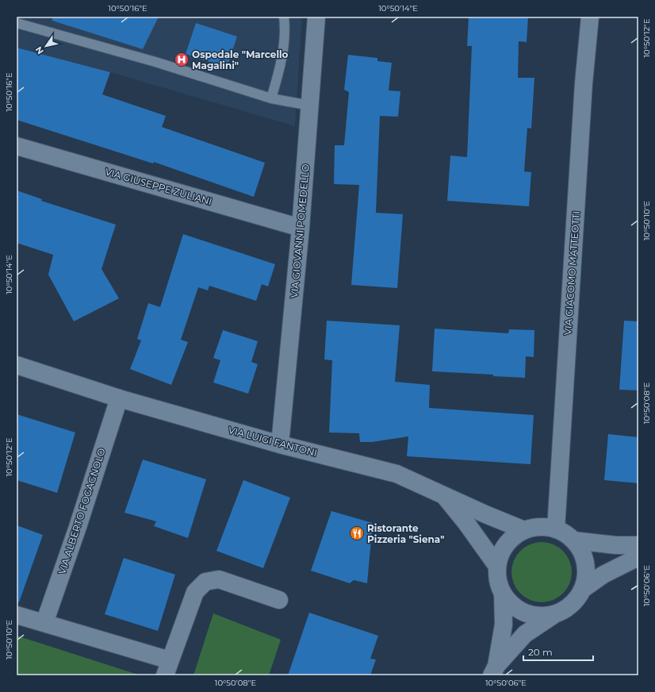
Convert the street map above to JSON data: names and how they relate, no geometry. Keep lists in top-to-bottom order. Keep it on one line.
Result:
{"streets":{"street":["VIA GIUSEPPE ZULIANI","VIA GIOVANNI POMEDELLO","VIA GIACOMO MATTEOTTI","VIA LUIGI FANTONI","VIA ALBERTO FOGAGNOLO"]},"crossings":[["VIA GIUSEPPE ZULIANI","VIA GIOVANNI POMEDELLO"],["VIA GIOVANNI POMEDELLO","VIA LUIGI FANTONI"],["VIA GIACOMO MATTEOTTI","VIA LUIGI FANTONI"],["VIA LUIGI FANTONI","VIA ALBERTO FOGAGNOLO"]],"places":{"hospital":["Ospedale \"Marcello Magalini\""],"restaurant":["Ristorante Pizzeria \"Siena\""]},"scale_bar":"20 m","north":"bottom left","coordinates":["10°50'16\"E","10°50'14\"E","10°50'12\"E","10°50'10\"E","10°50'08\"E","10°50'06\"E"]}
